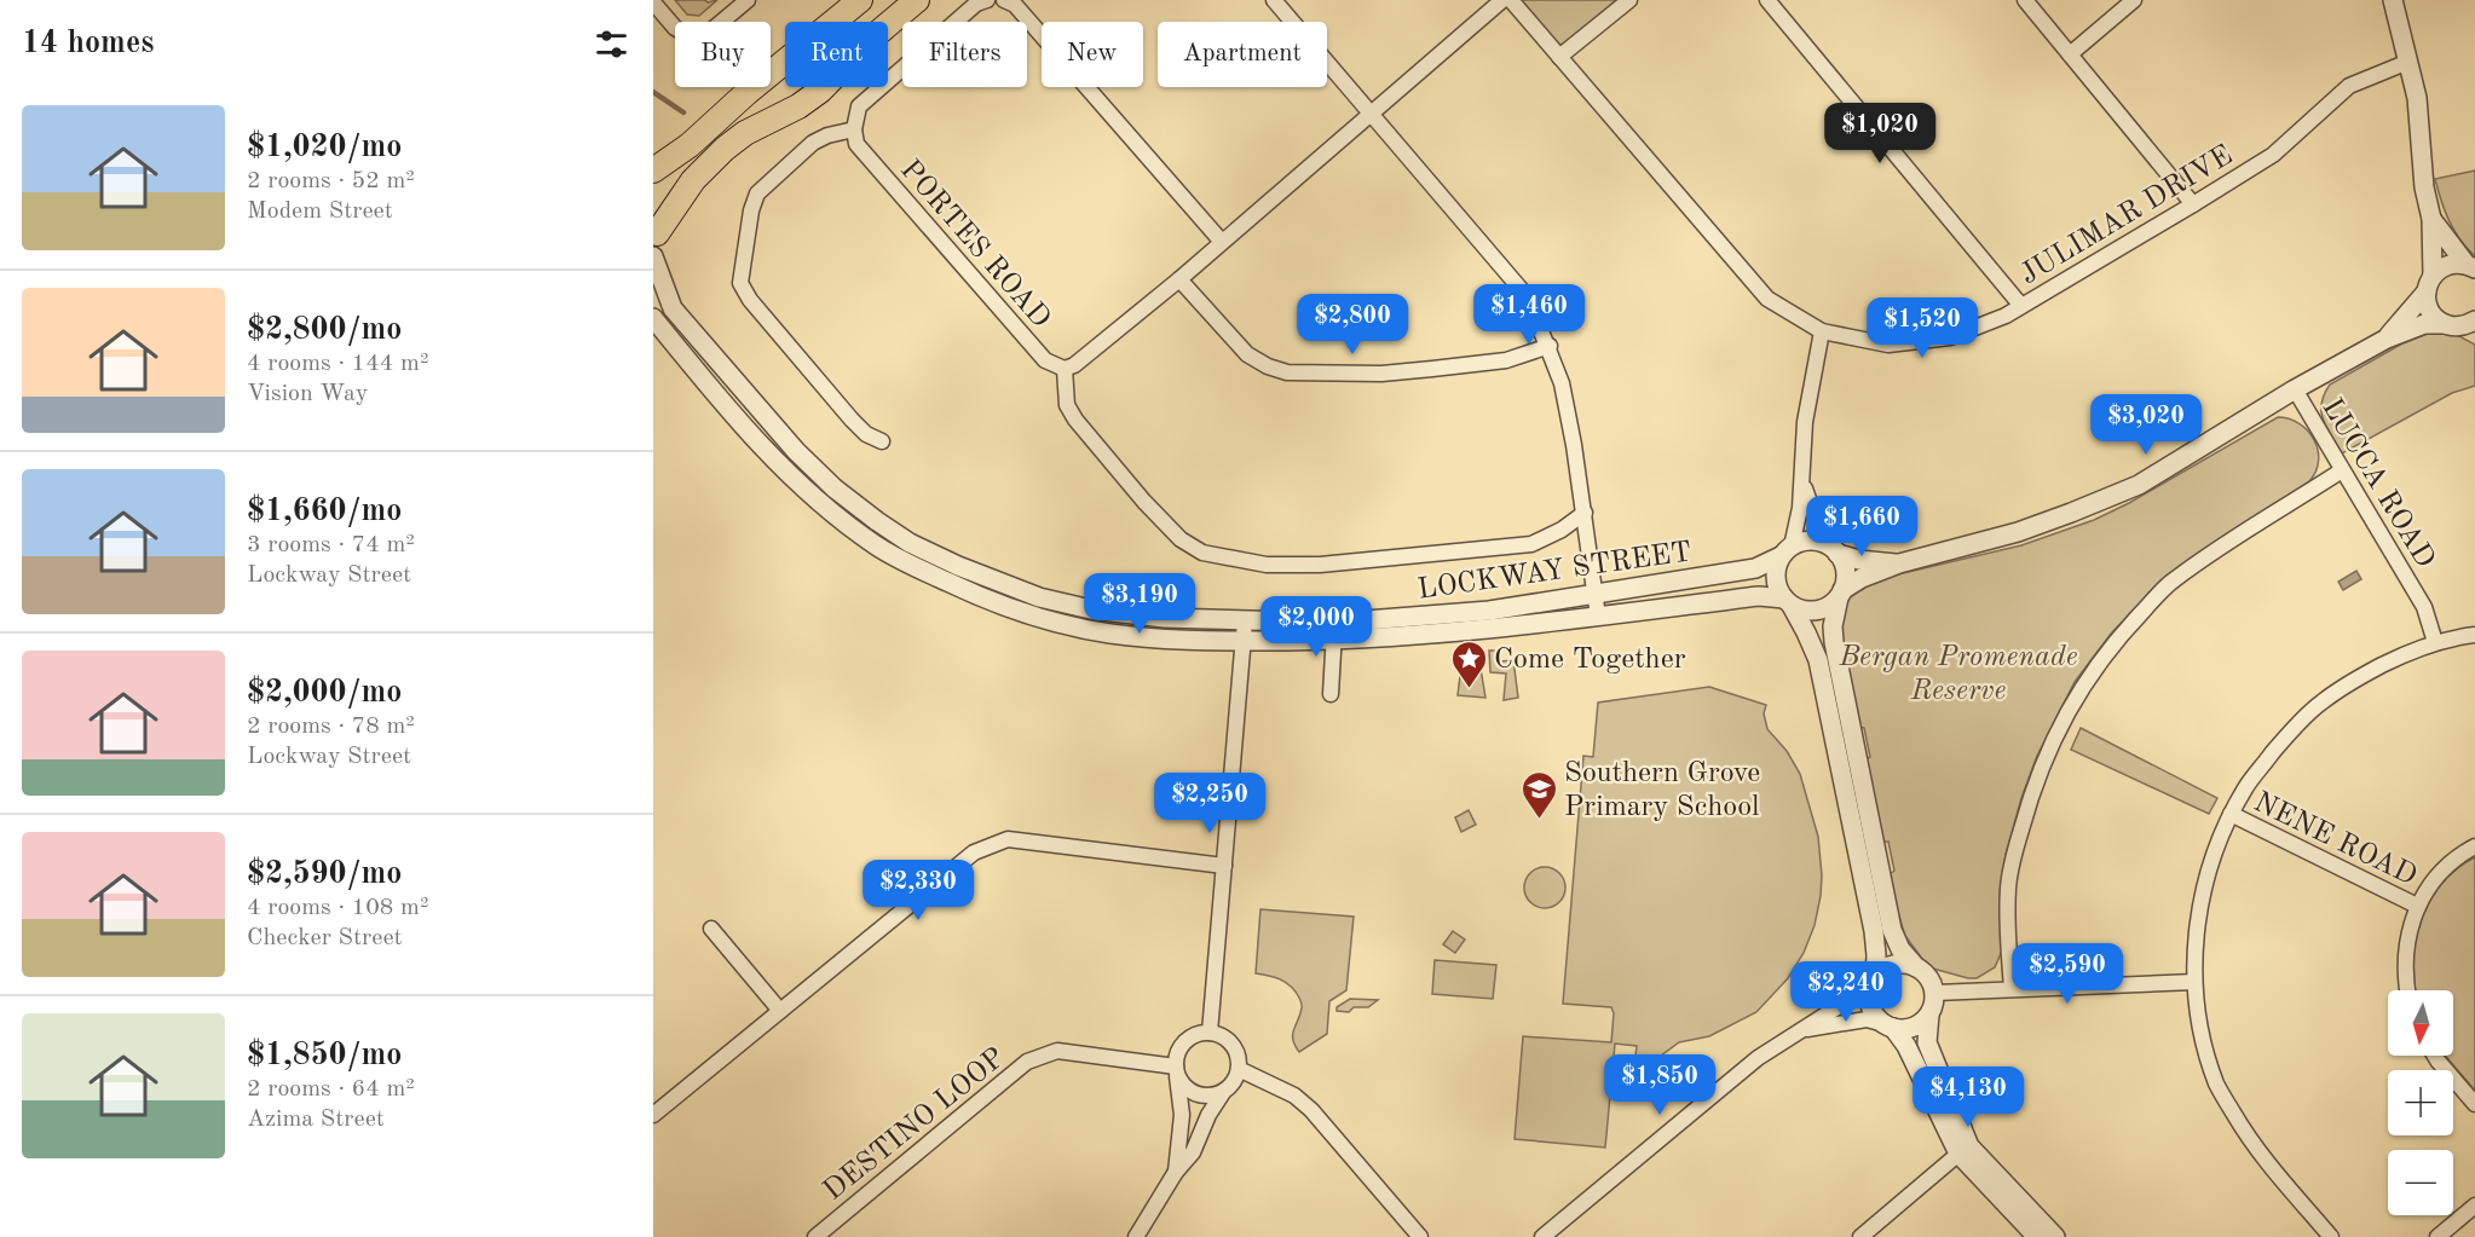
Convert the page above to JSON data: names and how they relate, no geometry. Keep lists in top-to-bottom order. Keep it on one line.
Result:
{"streets":{"street":["JULIMAR DRIVE","PORTES ROAD","LUCCA ROAD","LOCKWAY STREET","NENE ROAD","DESTINO LOOP"]},"parks":["Bergan Promenade Reserve"],"places":{"place":["Come Together"],"school or university":["Southern Grove Primary School"]},"north":"bottom","page":{"heading":"14 homes","chip":["Buy","Rent","Filters","New","Apartment"],"list":[{"name":"$1,020/mo","note":"2 rooms · 52 m² · Modem Street"},{"name":"$2,800/mo","note":"4 rooms · 144 m² · Vision Way"},{"name":"$1,660/mo","note":"3 rooms · 74 m² · Lockway Street"},{"name":"$2,000/mo","note":"2 rooms · 78 m² · Lockway Street"},{"name":"$2,590/mo","note":"4 rooms · 108 m² · Checker Street"},{"name":"$1,850/mo","note":"2 rooms · 64 m² · Azima Street"}],"price":["$1,020","$1,460","$2,800","$1,520","$3,020","$1,660","$3,190","$2,000","$2,250","$2,330","$2,590","$2,240","$1,850","$4,130"],"map_buttons":["+","−"]}}
